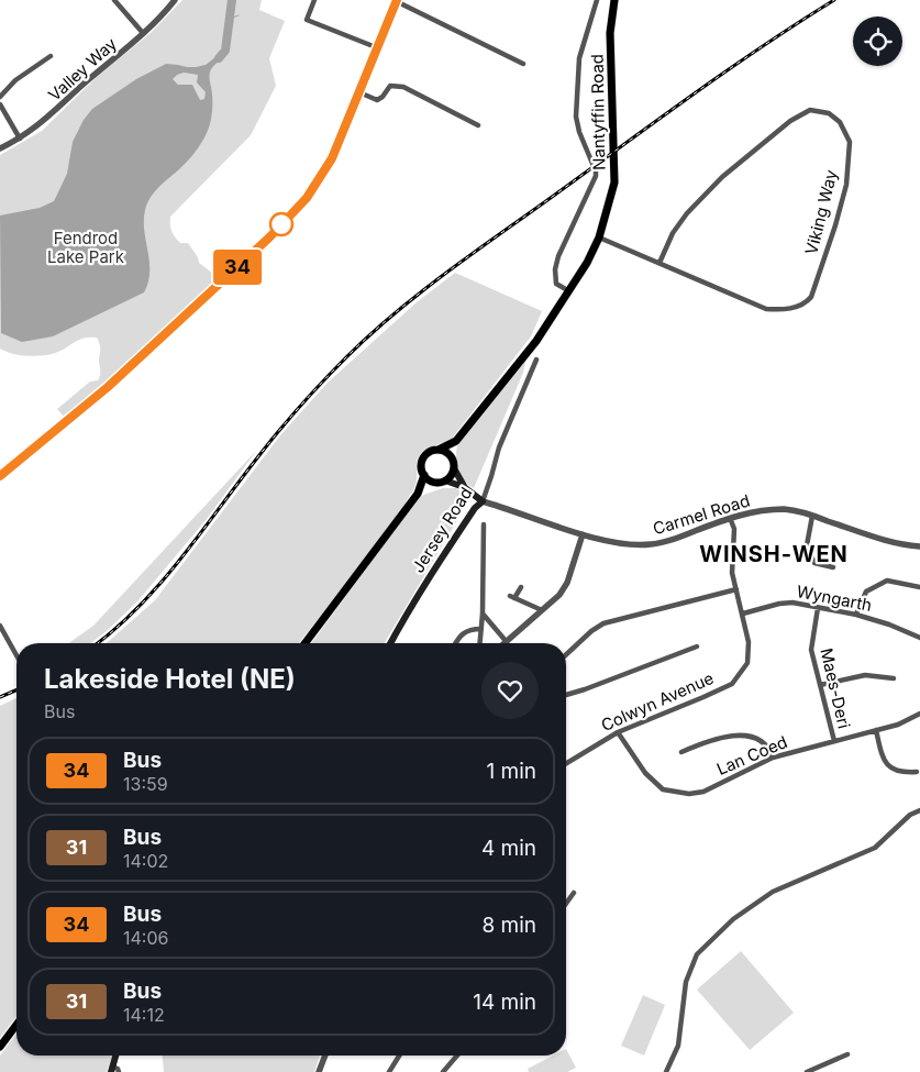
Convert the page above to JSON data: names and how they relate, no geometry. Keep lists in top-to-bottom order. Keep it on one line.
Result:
{"streets":{"main road":["Nantyffin Road","Carmel Road","Jersey Road"],"street":["Valley Way","Viking Way","Wyngarth","Maes-Deri","Colwyn Avenue","Lan Coed"]},"crossings":[["Nantyffin Road","Viking Way"],["Carmel Road","Jersey Road"],["Carmel Road","Colwyn Avenue"],["Wyngarth","Maes-Deri"],["Wyngarth","Colwyn Avenue"],["Maes-Deri","Lan Coed"],["Colwyn Avenue","Lan Coed"]],"districts":["WINSH-WEN"],"parks":["Fendrod Lake Park"],"lines":["bus line 34"],"page":{"on_map":"34","heading":["Lakeside Hotel (NE)","Bus"],"list":[{"mark":"34","name":"Bus","note":"13:59","value":"1 min"},{"mark":"31","name":"Bus","note":"14:02","value":"4 min"},{"mark":"34","name":"Bus","note":"14:06","value":"8 min"},{"mark":"31","name":"Bus","note":"14:12","value":"14 min"}]}}
